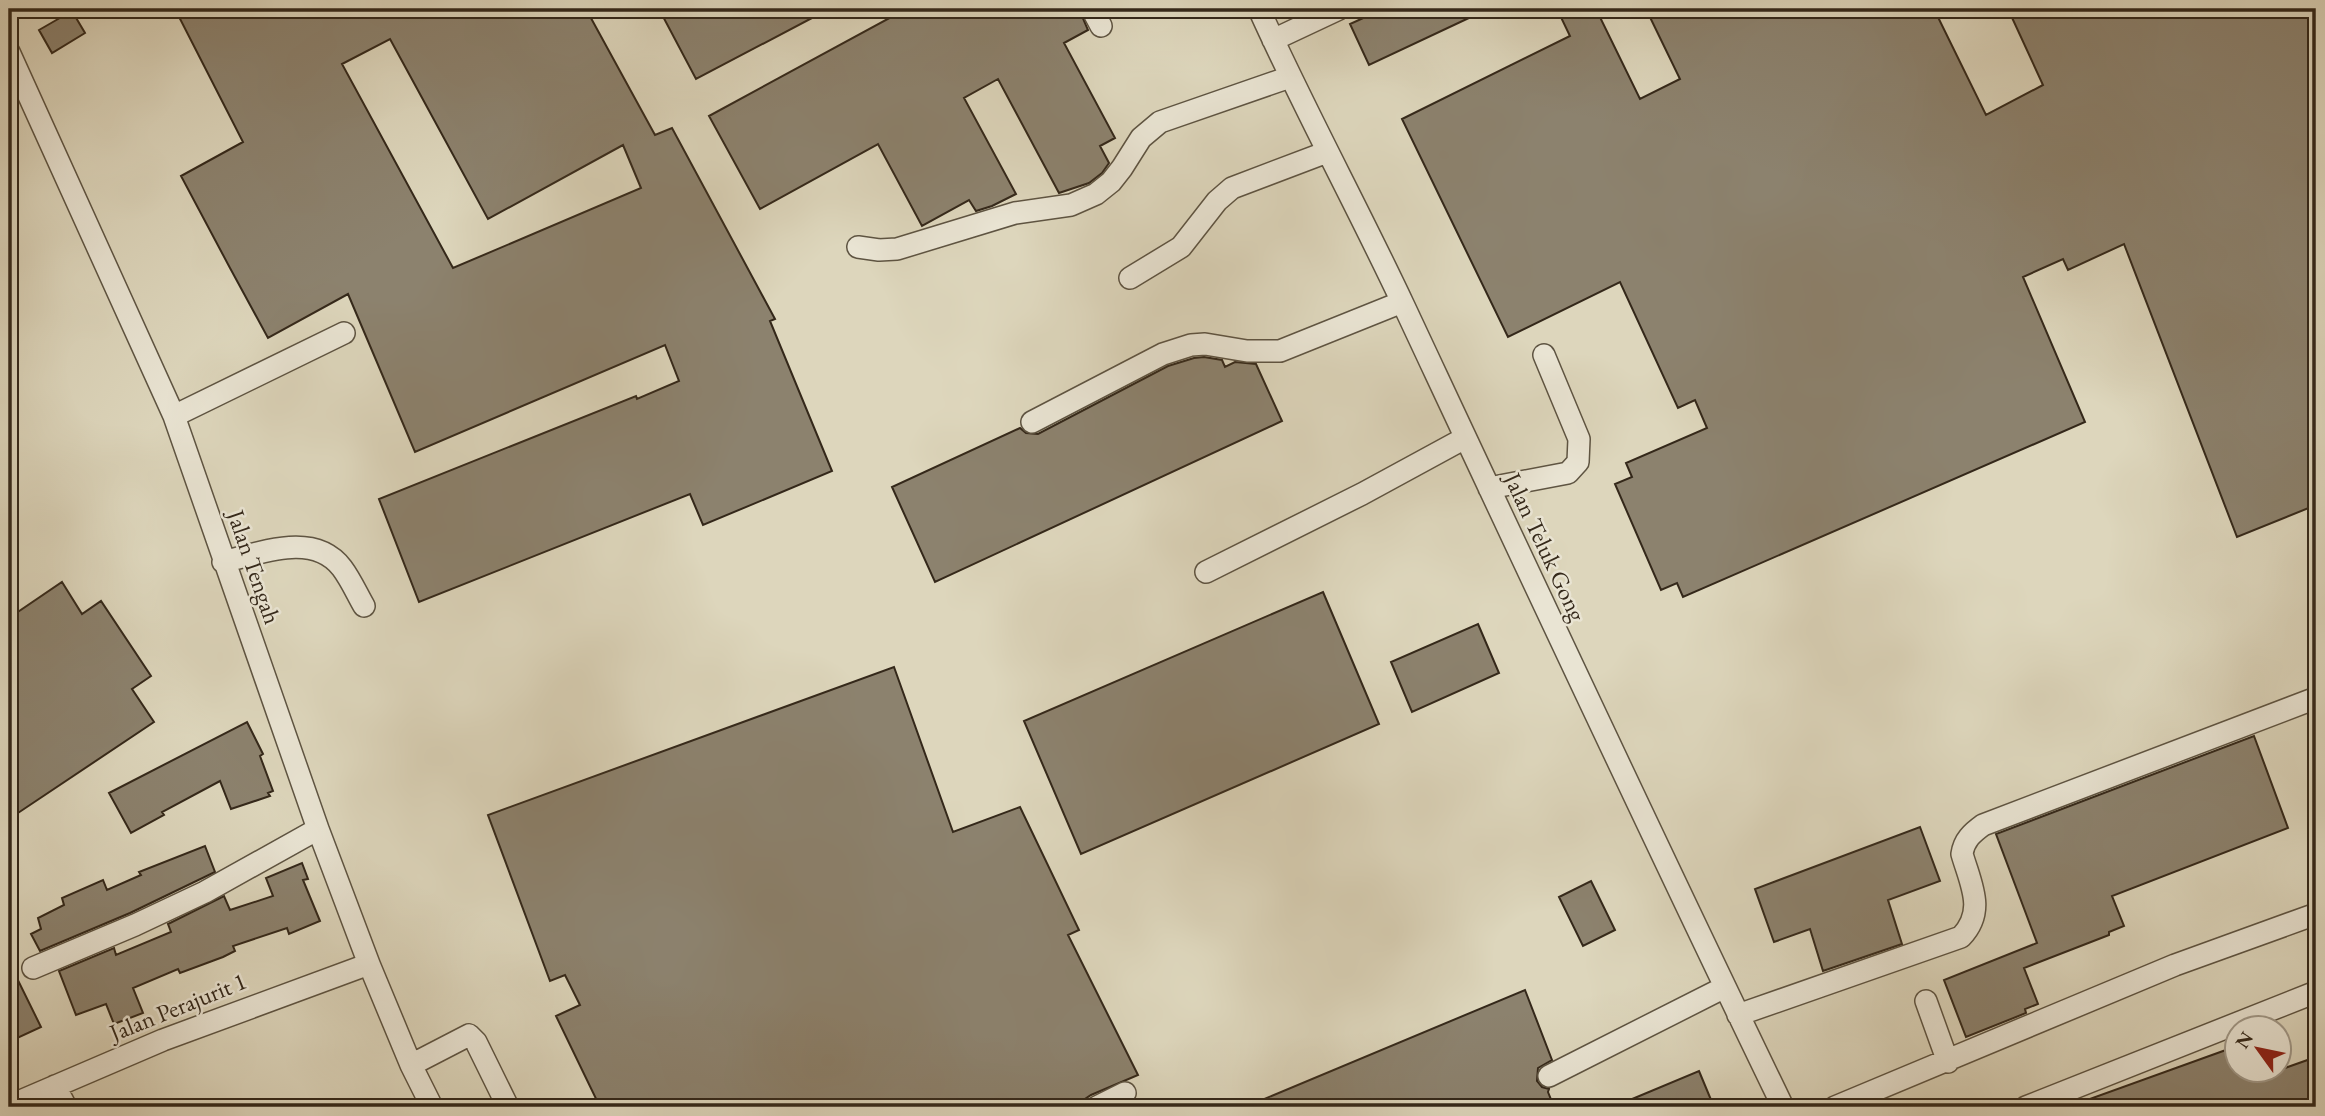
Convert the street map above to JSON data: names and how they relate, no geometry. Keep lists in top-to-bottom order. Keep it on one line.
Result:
{"streets":{"street":["Jalan Teluk Gong","Jalan Tengah","Jalan Perajurit 1"]},"crossings":[["Jalan Tengah","Jalan Perajurit 1"]],"north":"top left"}
